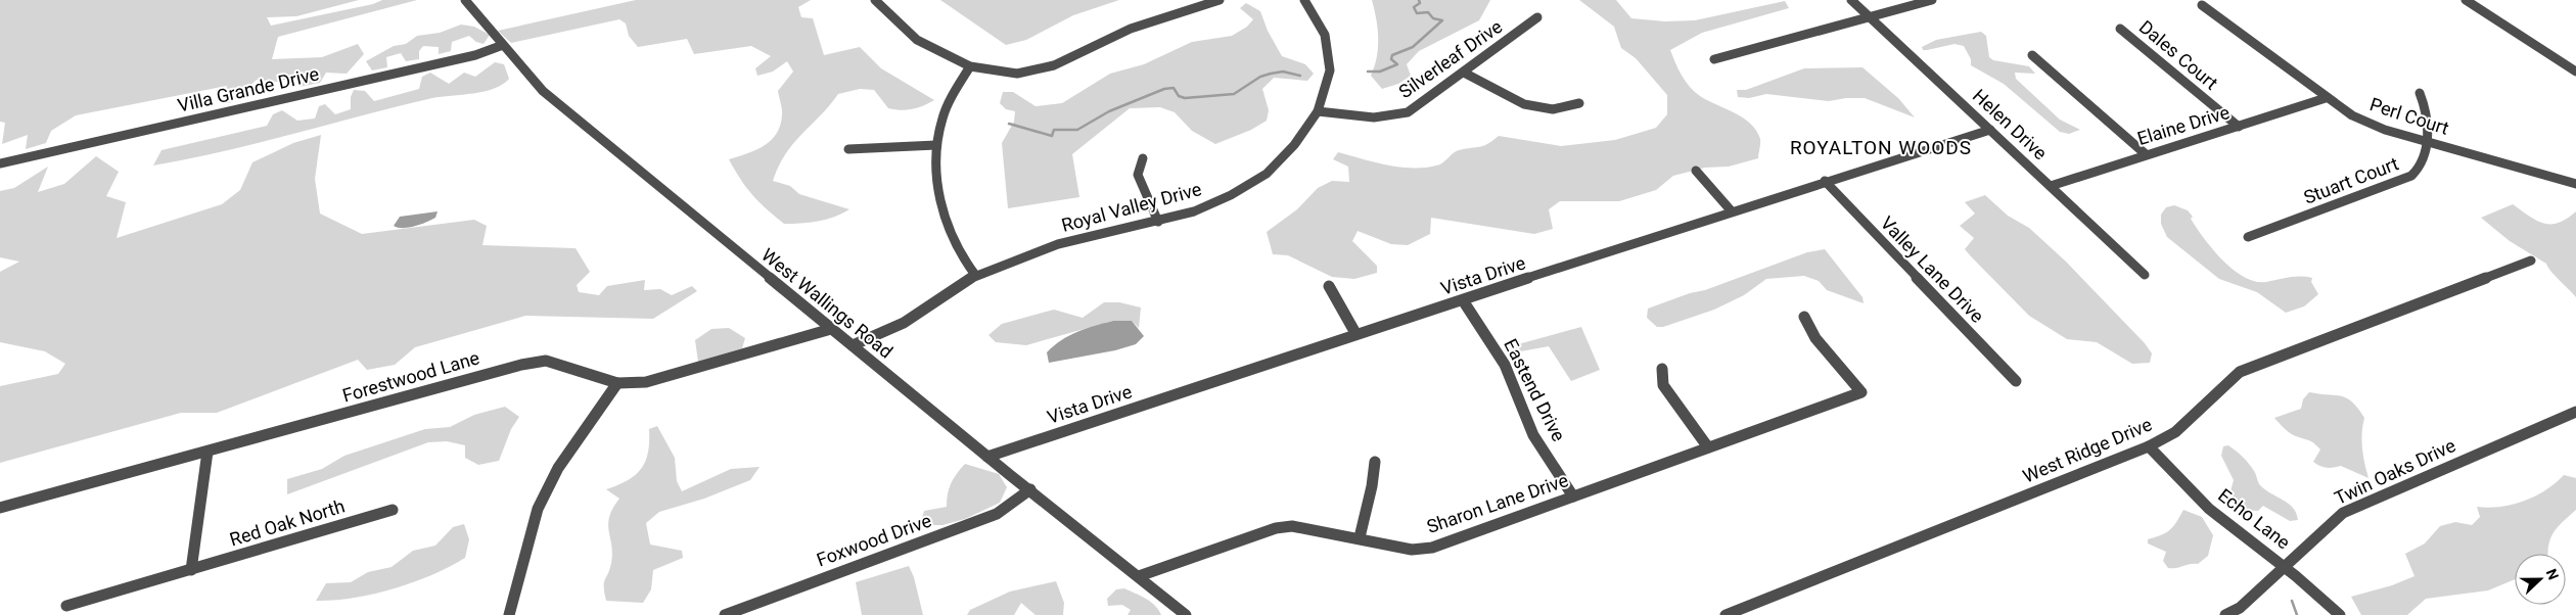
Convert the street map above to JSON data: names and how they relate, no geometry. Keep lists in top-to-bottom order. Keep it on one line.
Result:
{"streets":{"street":["Dales Court","Silverleaf Drive","Villa Grande Drive","Perl Court","Helen Drive","Elaine Drive","Stuart Court","Royal Valley Drive","Valley Lane Drive","Vista Drive","West Wallings Road","Forestwood Lane","Eastend Drive","West Ridge Drive","Twin Oaks Drive","Sharon Lane Drive","Echo Lane","Red Oak North","Foxwood Drive"]},"crossings":[["Dales Court","Elaine Drive"],["Silverleaf Drive","Royal Valley Drive"],["Villa Grande Drive","West Wallings Road"],["Perl Court","Elaine Drive"],["Perl Court","Stuart Court"],["Helen Drive","Elaine Drive"],["Helen Drive","Vista Drive"],["Royal Valley Drive","West Wallings Road"],["Valley Lane Drive","Vista Drive"],["Vista Drive","West Wallings Road"],["Vista Drive","Eastend Drive"],["West Wallings Road","Forestwood Lane"],["West Wallings Road","Sharon Lane Drive"],["West Wallings Road","Foxwood Drive"],["Eastend Drive","Sharon Lane Drive"],["West Ridge Drive","Echo Lane"],["Twin Oaks Drive","Echo Lane"]],"districts":["ROYALTON WOODS"],"north":"right"}
